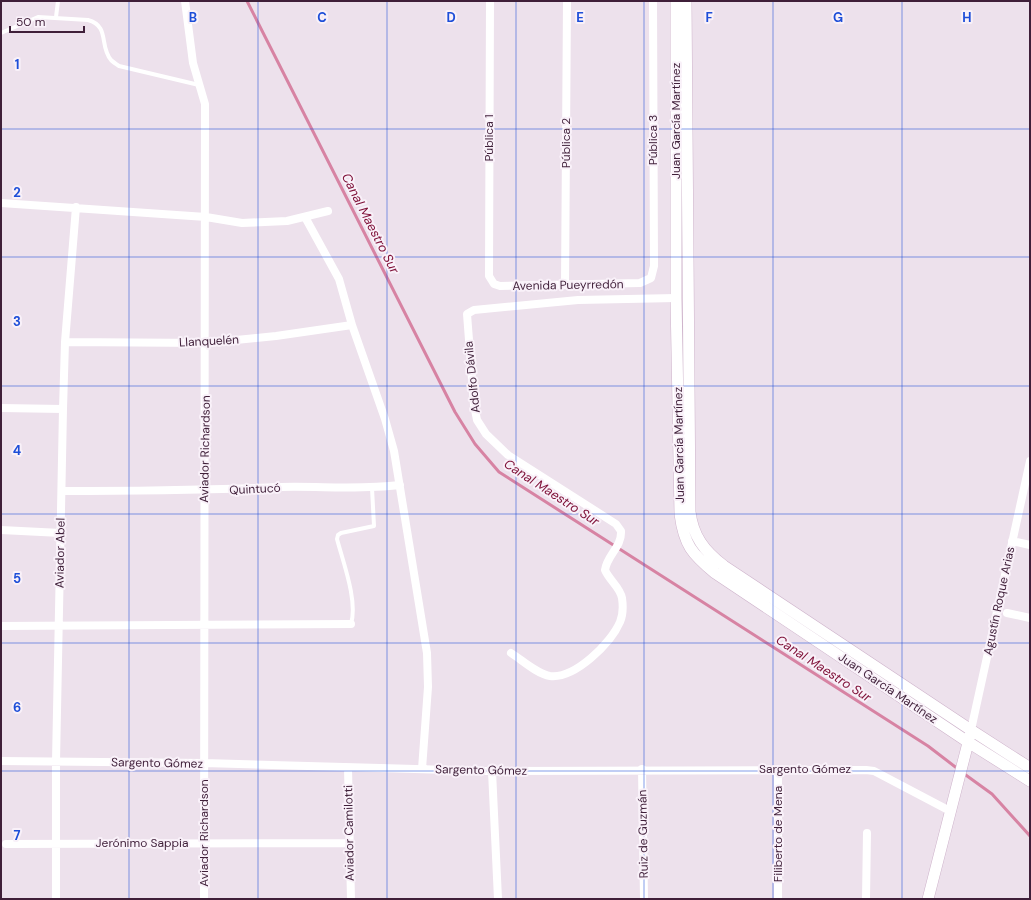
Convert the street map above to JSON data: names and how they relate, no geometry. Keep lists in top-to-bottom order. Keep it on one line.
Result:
{"streets":{"main road":["Juan García Martínez","Agustín Roque Arias"],"street":["Pública 1","Pública 3","Pública 2","Avenida Pueyrredón","Llanquelén","Adolfo Dávila","Aviador Richardson","Quintucó","Aviador Abel","Sargento Gómez","Aviador Camilotti","Ruiz de Guzmán","Filiberto de Mena","Jerónimo Sappia"]},"crossings":[["Juan García Martínez","Adolfo Dávila"],["Juan García Martínez","Agustín Roque Arias"],["Pública 1","Avenida Pueyrredón"],["Pública 3","Avenida Pueyrredón"],["Pública 2","Avenida Pueyrredón"],["Llanquelén","Aviador Richardson"],["Llanquelén","Aviador Abel"],["Aviador Richardson","Quintucó"],["Aviador Richardson","Sargento Gómez"],["Aviador Richardson","Jerónimo Sappia"],["Quintucó","Aviador Abel"],["Aviador Abel","Sargento Gómez"],["Aviador Abel","Jerónimo Sappia"],["Agustín Roque Arias","Sargento Gómez"],["Sargento Gómez","Aviador Camilotti"],["Sargento Gómez","Ruiz de Guzmán"],["Sargento Gómez","Filiberto de Mena"],["Aviador Camilotti","Jerónimo Sappia"]],"water":["Canal Maestro Sur"],"scale_bar":"50 m","grid":{"columns":["B","C","D","E","F","G","H"],"rows":["1","2","3","4","5","6","7"]}}
